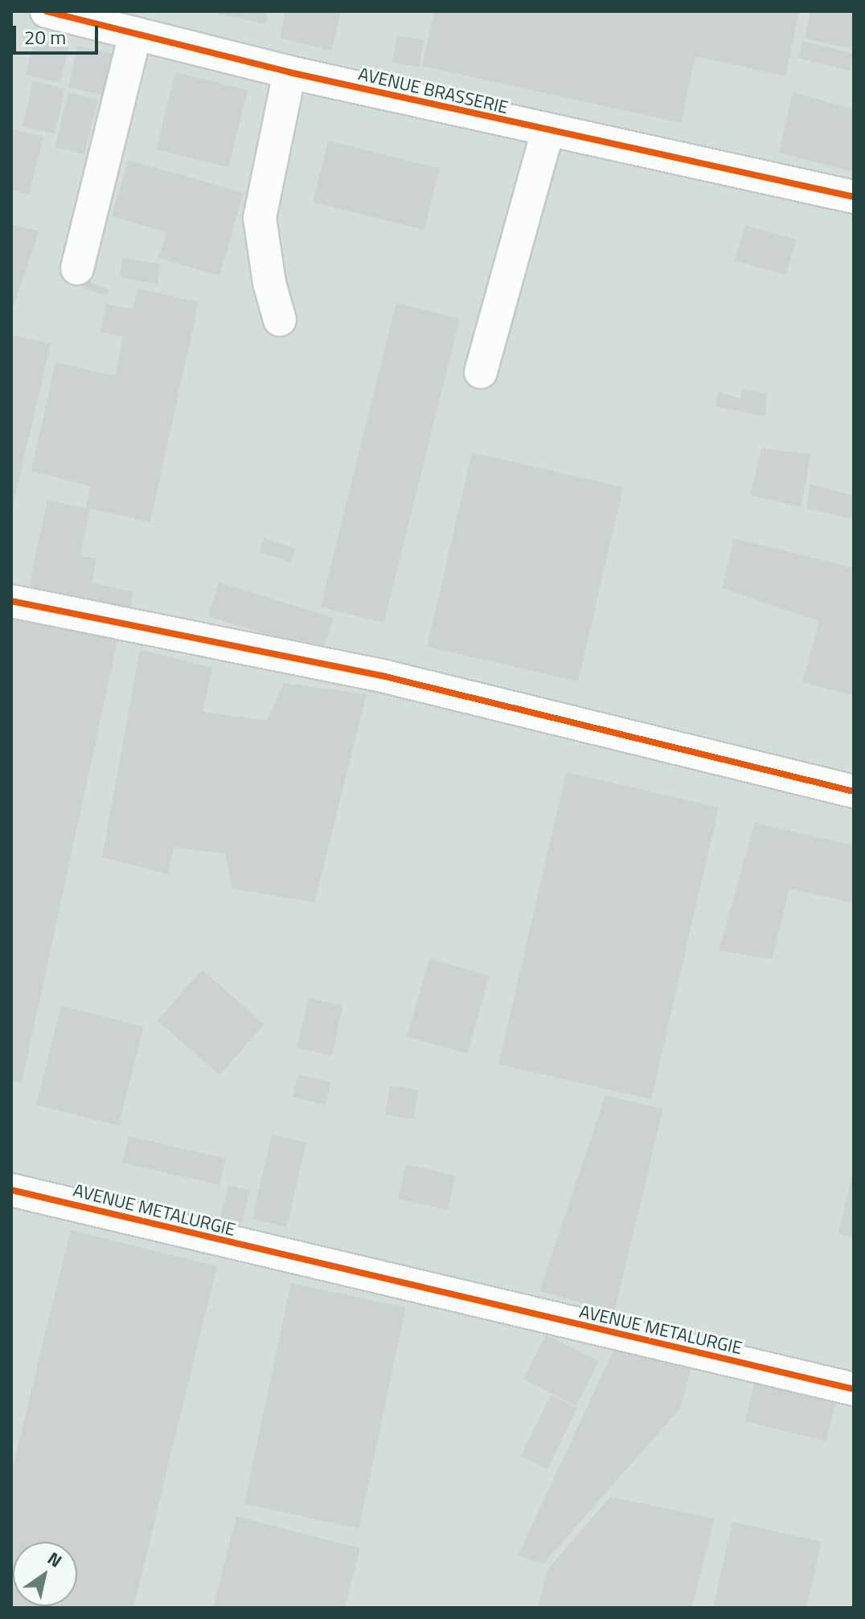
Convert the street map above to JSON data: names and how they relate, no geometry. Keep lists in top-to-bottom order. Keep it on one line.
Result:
{"streets":{"street":["AVENUE BRASSERIE","AVENUE METALURGIE"]},"scale_bar":"20 m","north":"top right"}
